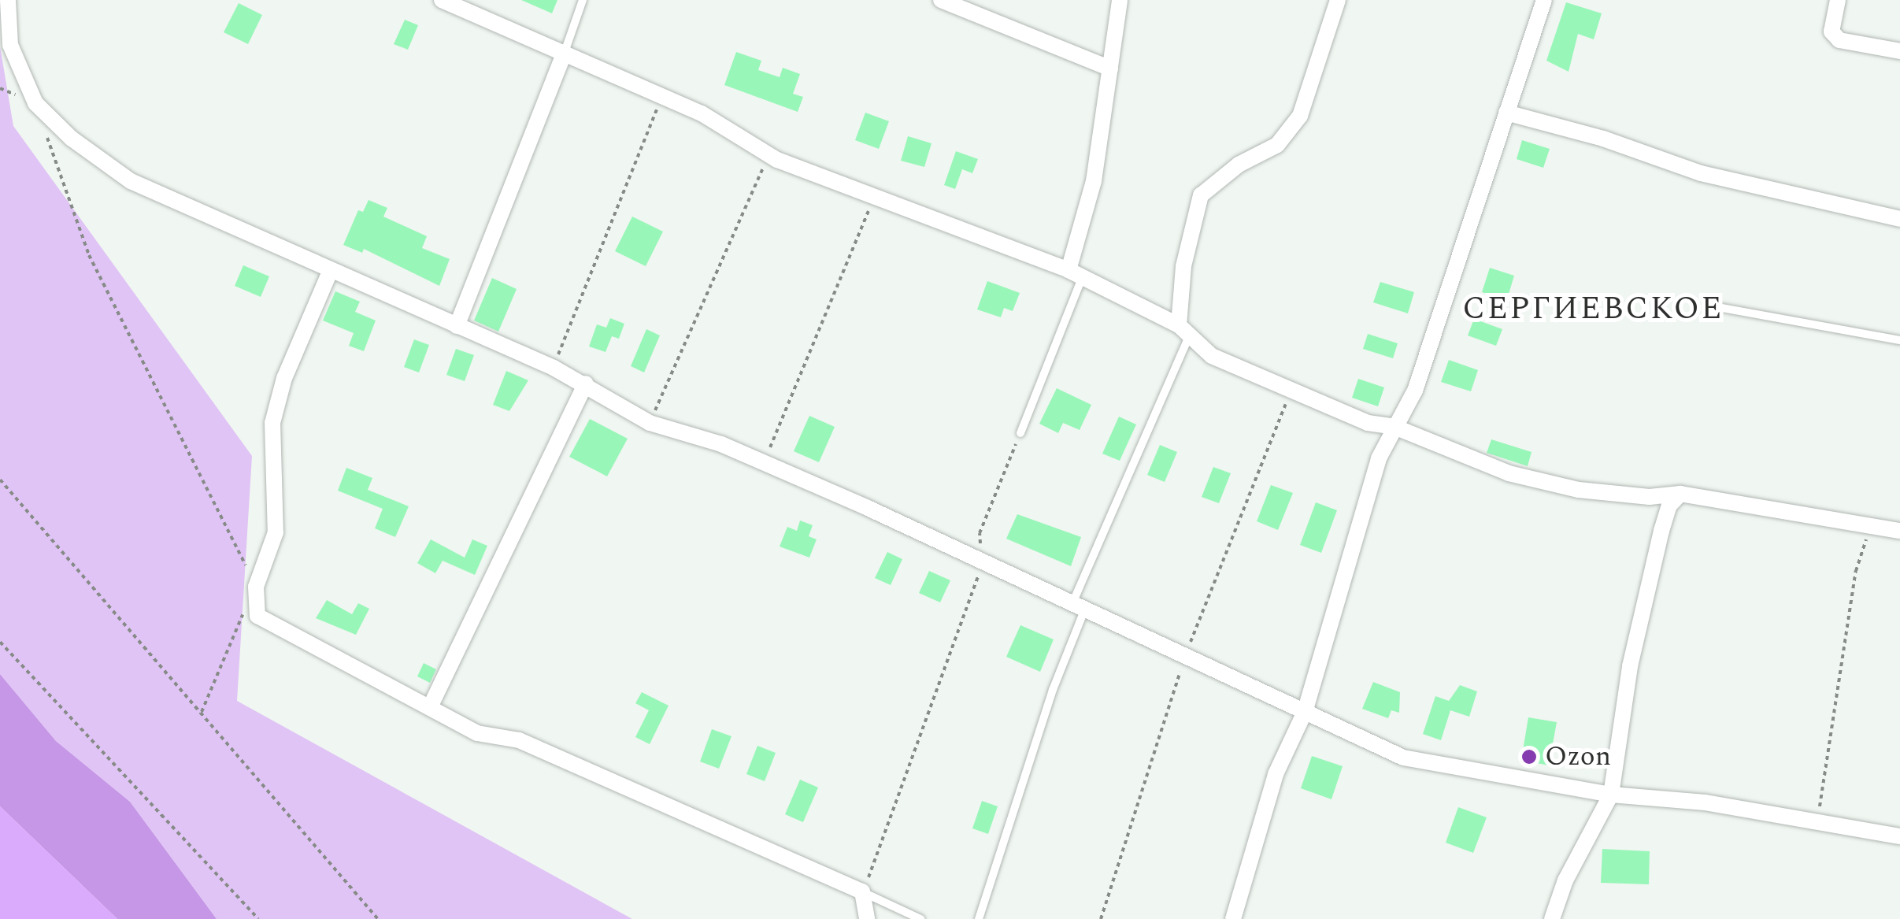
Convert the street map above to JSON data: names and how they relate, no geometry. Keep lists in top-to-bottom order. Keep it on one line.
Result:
{"districts":["СЕРГИЕВСКОЕ"],"places":["Ozon"]}
